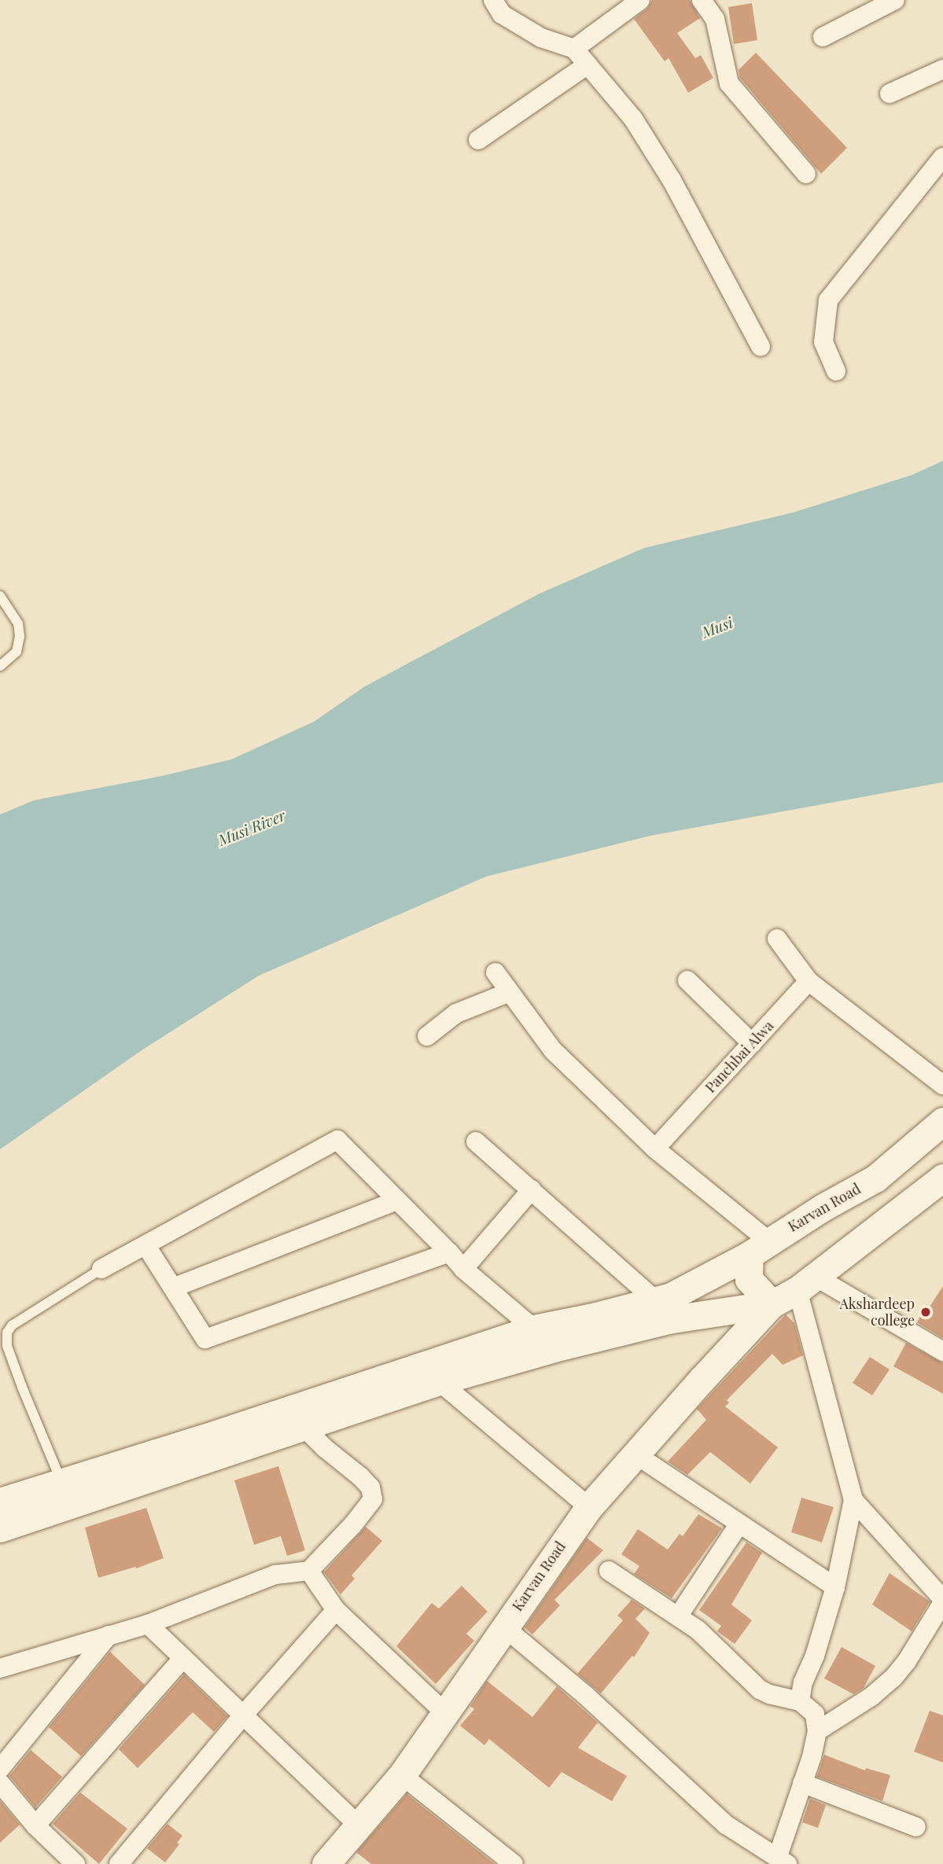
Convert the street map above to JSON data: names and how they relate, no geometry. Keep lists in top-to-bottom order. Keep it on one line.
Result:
{"streets":{"street":["Panchbai Alwa","Karvan Road"]},"water":["Musi","Musi River"],"places":["Akshardeep college"]}
